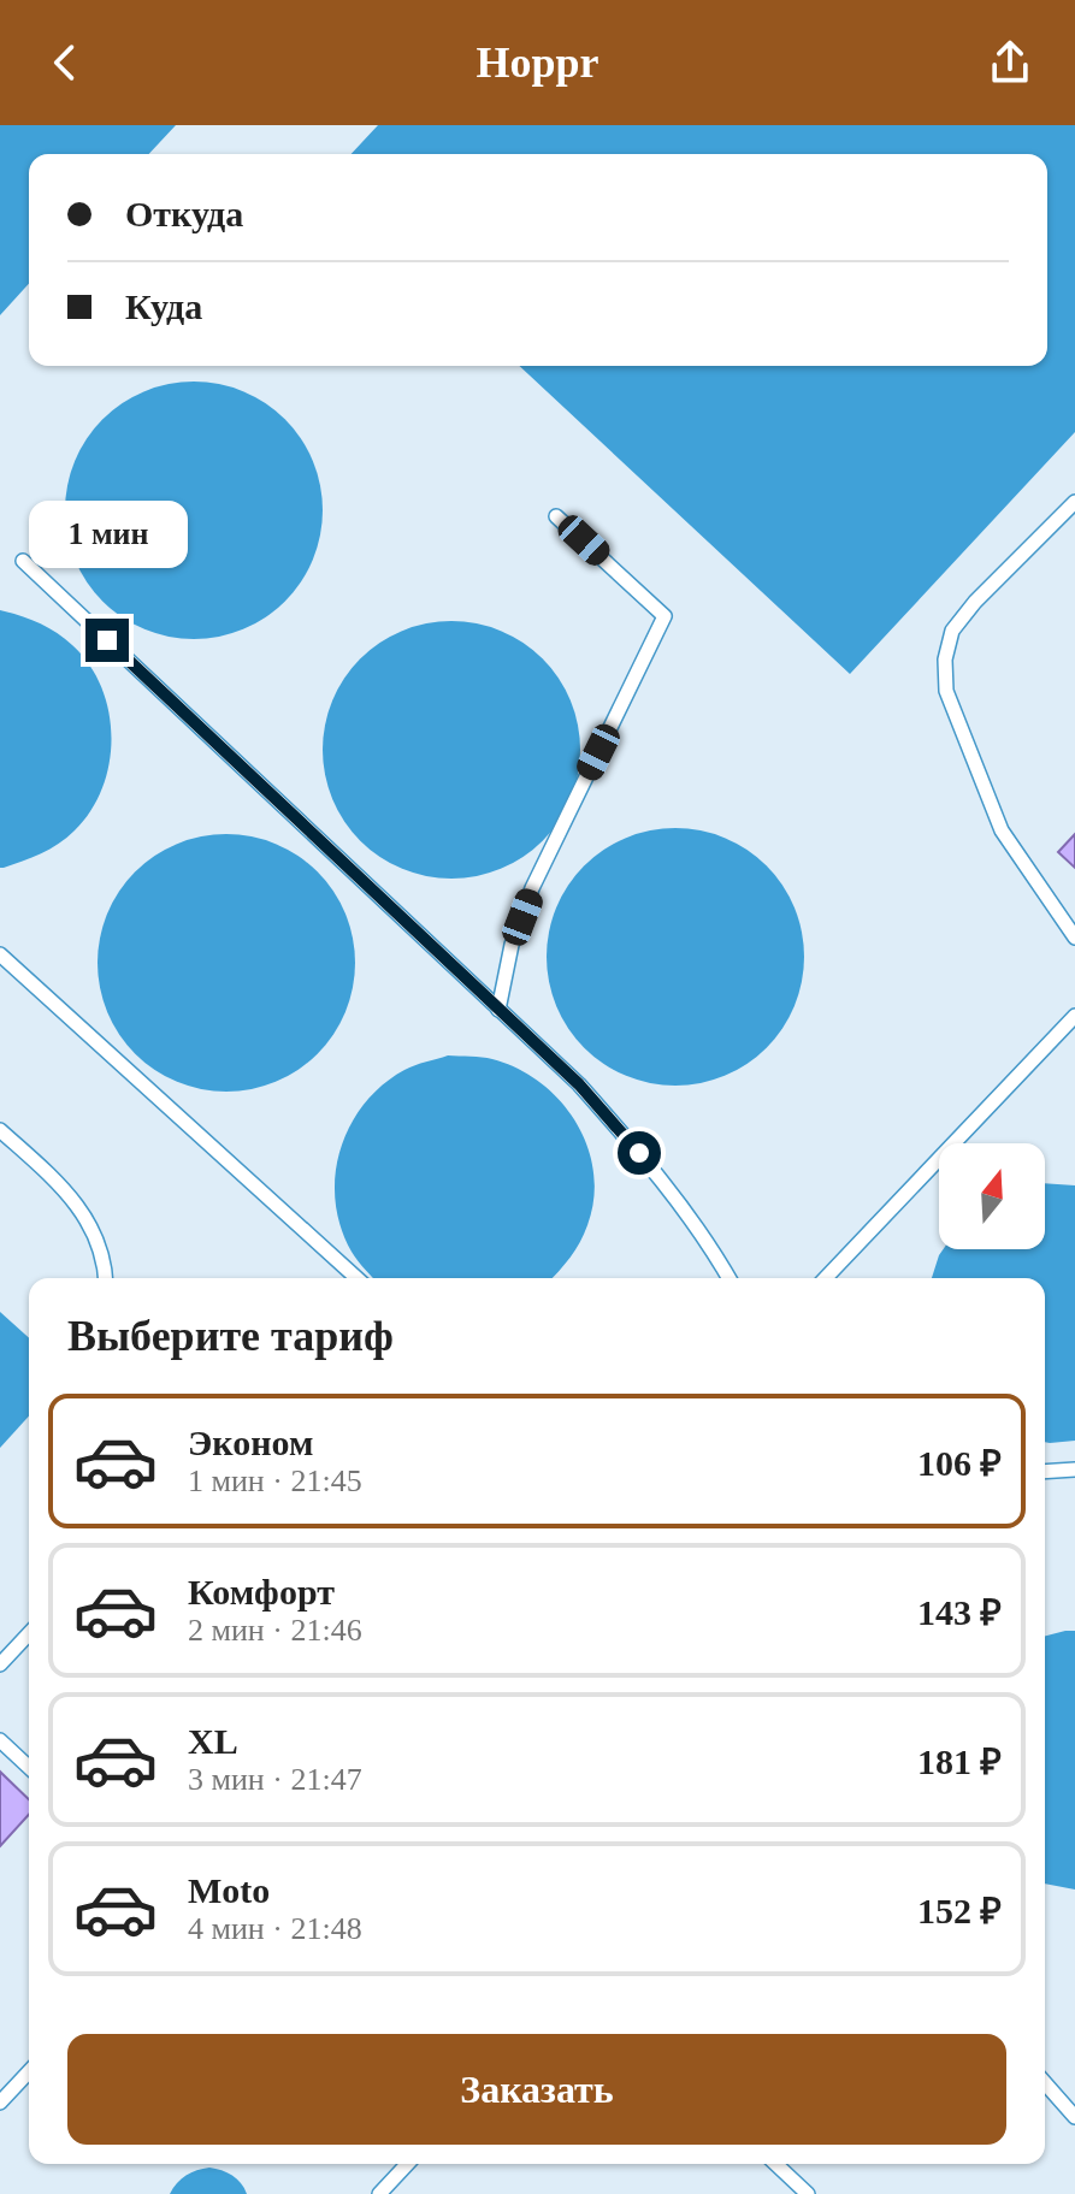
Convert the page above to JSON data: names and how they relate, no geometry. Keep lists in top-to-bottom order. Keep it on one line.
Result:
{"north":"top","page":{"header":"Hoppr","banner":["Откуда","Куда"],"bubble":"1 мин","heading":"Выберите тариф","list":[{"name":"Эконом","note":"1 мин · 21:45","value":"106 ₽"},{"name":"Комфорт","note":"2 мин · 21:46","value":"143 ₽"},{"name":"XL","note":"3 мин · 21:47","value":"181 ₽"},{"name":"Moto","note":"4 мин · 21:48","value":"152 ₽"}],"buttons":"Заказать"}}
